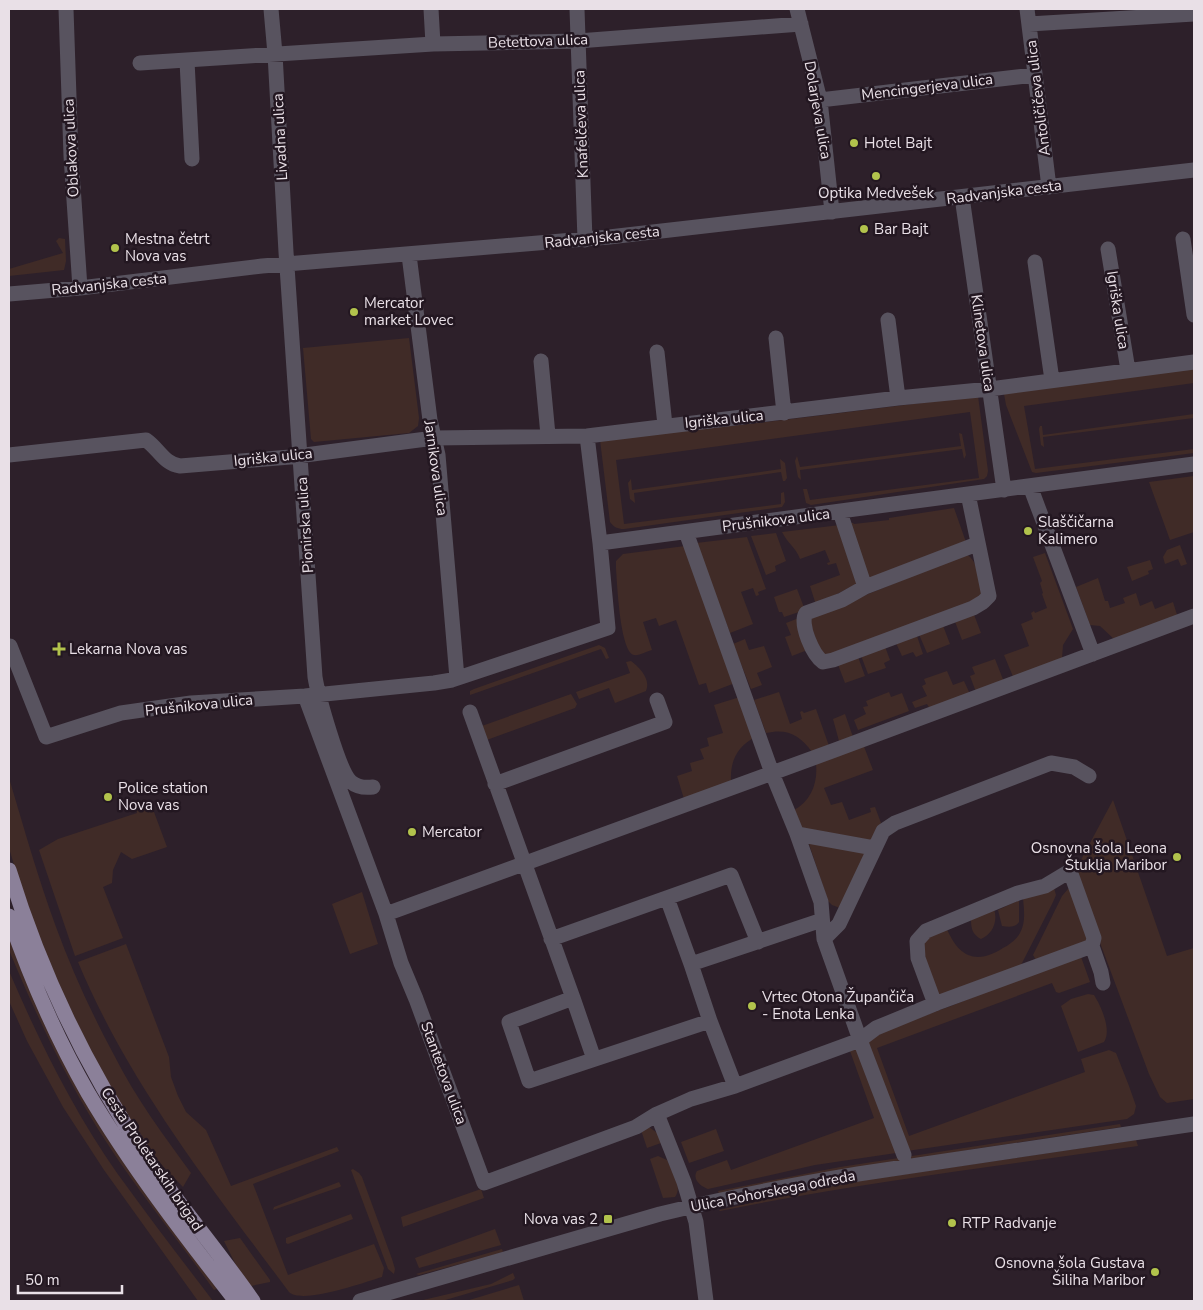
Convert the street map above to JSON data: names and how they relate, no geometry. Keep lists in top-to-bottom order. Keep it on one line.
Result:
{"streets":{"main road":["Cesta Proletarskih brigad"],"street":["Betettova ulica","Mencingerjeva ulica","Antoličičeva ulica","Dolarjeva ulica","Knafelčeva ulica","Livadna ulica","Oblakova ulica","Radvanjska cesta","Igriška ulica","Klinetova ulica","Jarnikova ulica","Prušnikova ulica","Pionirska ulica","Stantetova ulica","Ulica Pohorskega odreda"]},"crossings":[["Betettova ulica","Dolarjeva ulica"],["Betettova ulica","Knafelčeva ulica"],["Betettova ulica","Livadna ulica"],["Mencingerjeva ulica","Antoličičeva ulica"],["Mencingerjeva ulica","Dolarjeva ulica"],["Antoličičeva ulica","Radvanjska cesta"],["Dolarjeva ulica","Radvanjska cesta"],["Knafelčeva ulica","Radvanjska cesta"],["Livadna ulica","Radvanjska cesta"],["Livadna ulica","Pionirska ulica"],["Oblakova ulica","Radvanjska cesta"],["Radvanjska cesta","Klinetova ulica"],["Radvanjska cesta","Jarnikova ulica"],["Radvanjska cesta","Pionirska ulica"],["Igriška ulica","Klinetova ulica"],["Igriška ulica","Jarnikova ulica"],["Igriška ulica","Pionirska ulica"],["Klinetova ulica","Prušnikova ulica"],["Jarnikova ulica","Prušnikova ulica"],["Prušnikova ulica","Pionirska ulica"],["Prušnikova ulica","Stantetova ulica"],["Pionirska ulica","Stantetova ulica"]],"places":{"other":["Hotel Bajt","Optika Medvešek","Bar Bajt","Mestna četrt Nova vas","Mercator market Lovec","Slaščičarna Kalimero","Police station Nova vas","Mercator","Osnovna šola Leona Štuklja Maribor","Vrtec Otona Župančiča - Enota Lenka","RTP Radvanje","Osnovna šola Gustava Šiliha Maribor"],"health":["Lekarna Nova vas"],"transit":["Nova vas 2"]},"scale_bar":"50 m"}
